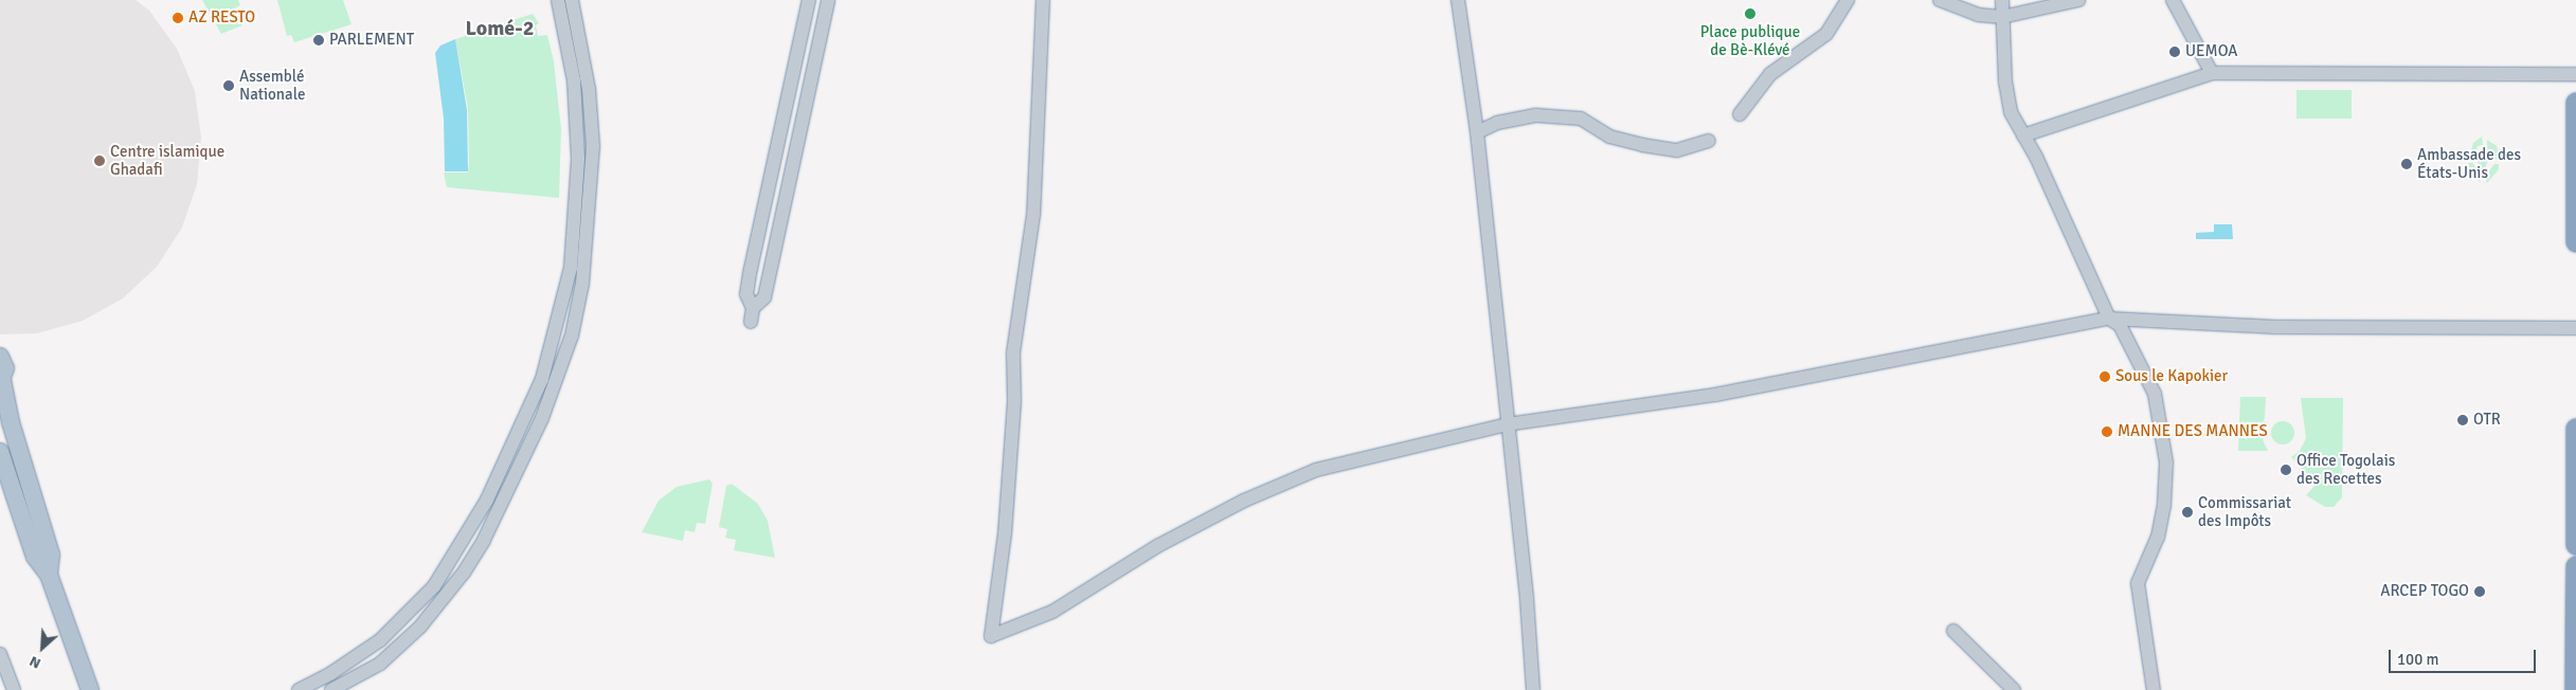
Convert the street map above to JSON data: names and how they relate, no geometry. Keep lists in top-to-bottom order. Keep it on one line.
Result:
{"districts":["Lomé-2"],"places":["Place publique de Bè-Klévé","AZ RESTO","PARLEMENT","UEMOA","Assemblé Nationale","Centre islamique Ghadafi","Ambassade des États-Unis","Sous le Kapokier","OTR","MANNE DES MANNES","Office Togolais des Recettes","Commissariat des Impôts","ARCEP TOGO"],"scale_bar":"100 m","north":"bottom left"}
